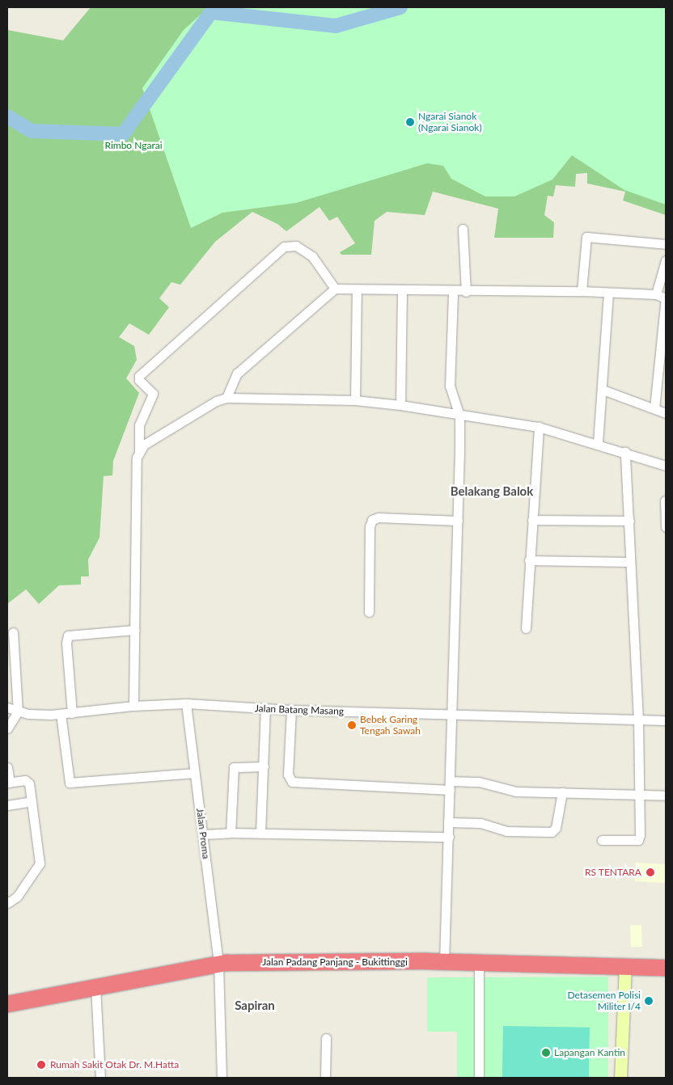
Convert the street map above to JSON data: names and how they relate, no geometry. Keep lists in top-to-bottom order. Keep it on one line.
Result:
{"streets":{"highway":["Jalan Padang Panjang - Bukittinggi"],"street":["Jalan Batang Masang","Jalan Proma"]},"crossings":[["Jalan Batang Masang","Jalan Proma"],["Jalan Proma","Jalan Padang Panjang - Bukittinggi"]],"districts":["Belakang Balok","Sapiran"],"parks":["Rimbo Ngarai"],"places":["Ngarai Sianok (Ngarai Sianok)","Bebek Garing Tengah Sawah","RS TENTARA","Detasemen Polisi Militer I/4","Lapangan Kantin","Rumah Sakit Otak Dr. M.Hatta"]}
